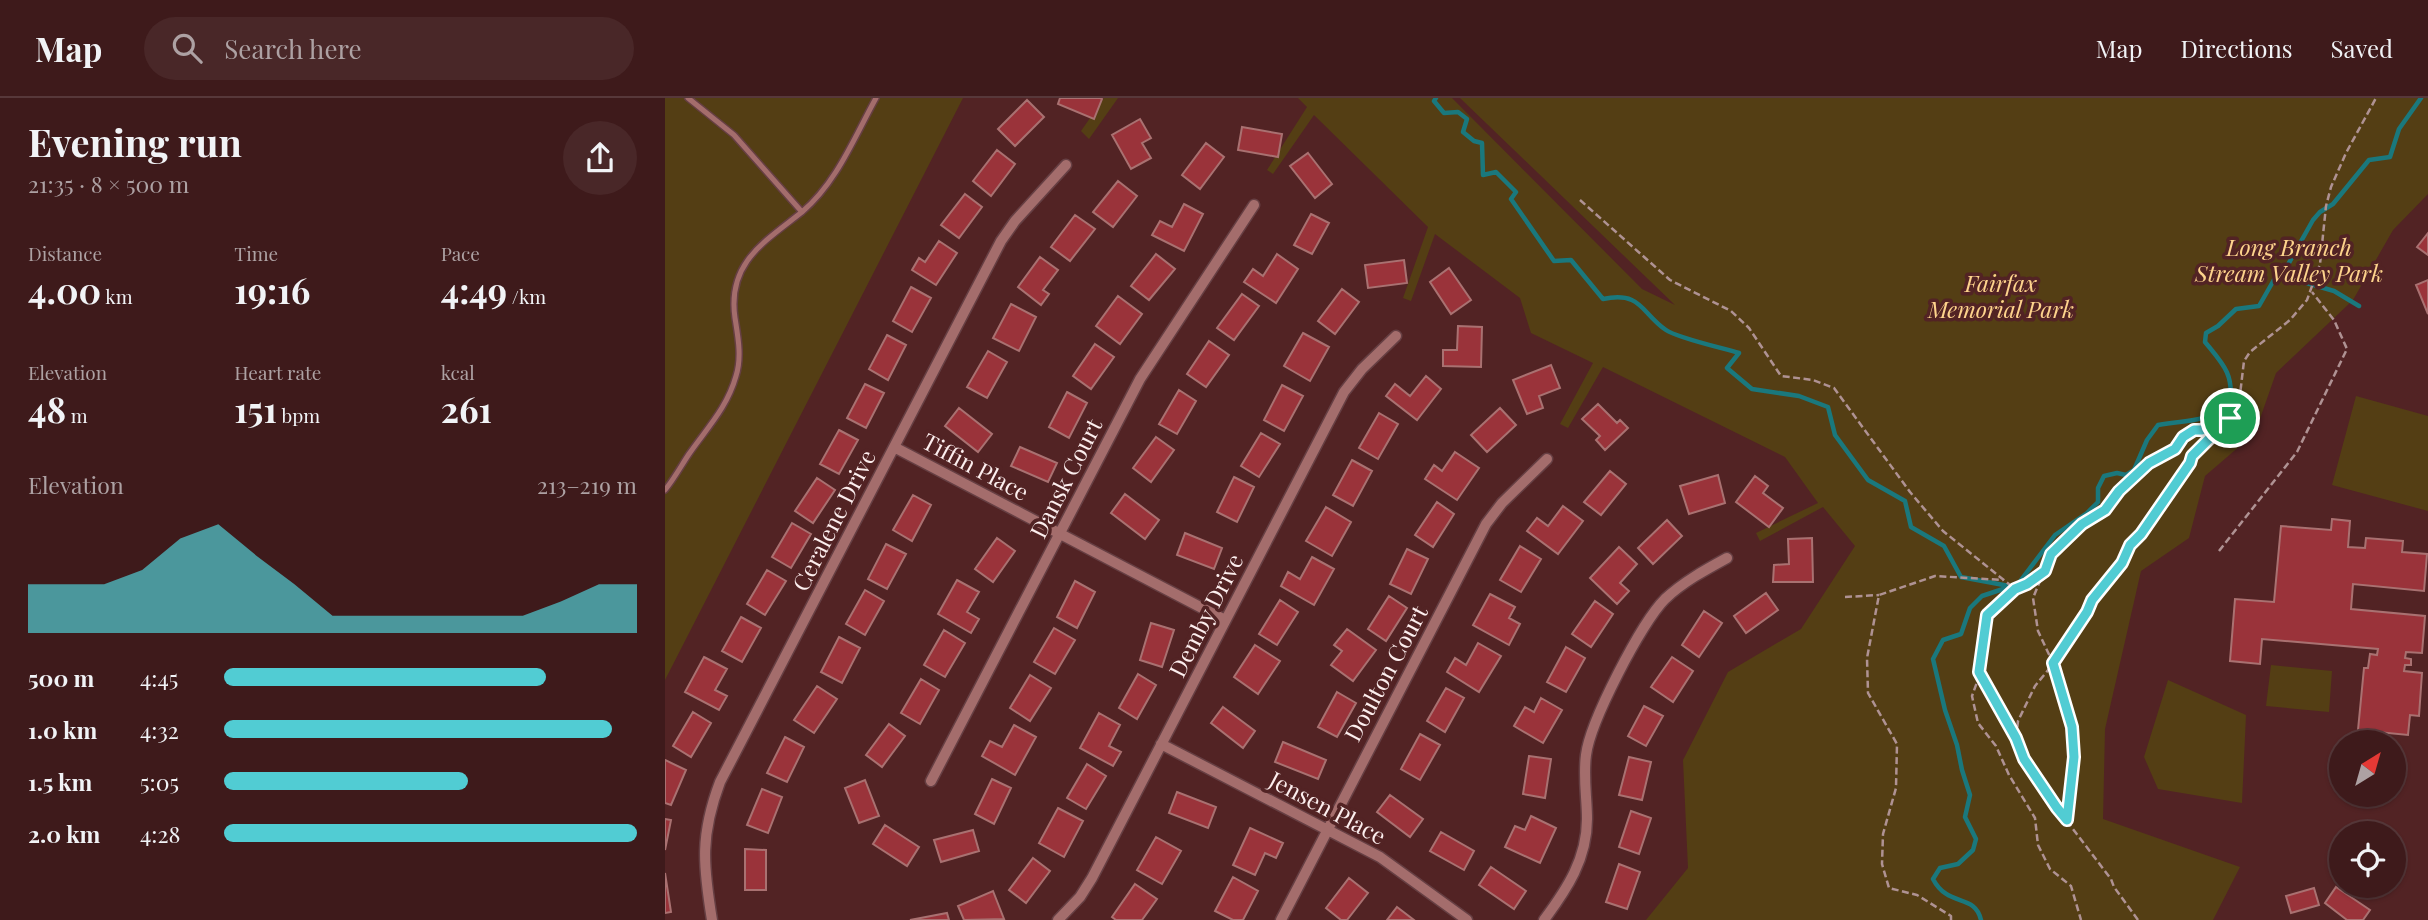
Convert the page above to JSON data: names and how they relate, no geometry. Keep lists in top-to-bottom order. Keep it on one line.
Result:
{"streets":{"street":["Tiffin Place","Dansk Court","Ceralene Drive","Demby Drive","Doulton Court","Jensen Place"]},"crossings":[["Tiffin Place","Dansk Court"],["Tiffin Place","Ceralene Drive"],["Tiffin Place","Demby Drive"],["Demby Drive","Jensen Place"],["Doulton Court","Jensen Place"]],"parks":["Long Branch Stream Valley Park","Fairfax Memorial Park"],"north":"top right","page":{"header":"Map","search":"Search here","nav":["Map","Directions","Saved"],"heading":["Evening run","21:35 · 8 × 500 m"],"stats":[["Distance","4.00 km"],["Time","19:16"],["Pace","4:49 /km"],["Elevation","48 m"],["Heart rate","151 bpm"],["kcal","261"]],"chart":["Elevation","213–219 m"],"list":[{"name":"500 m","note":"4:45"},{"name":"1.0 km","note":"4:32"},{"name":"1.5 km","note":"5:05"},{"name":"2.0 km","note":"4:28"}]}}
